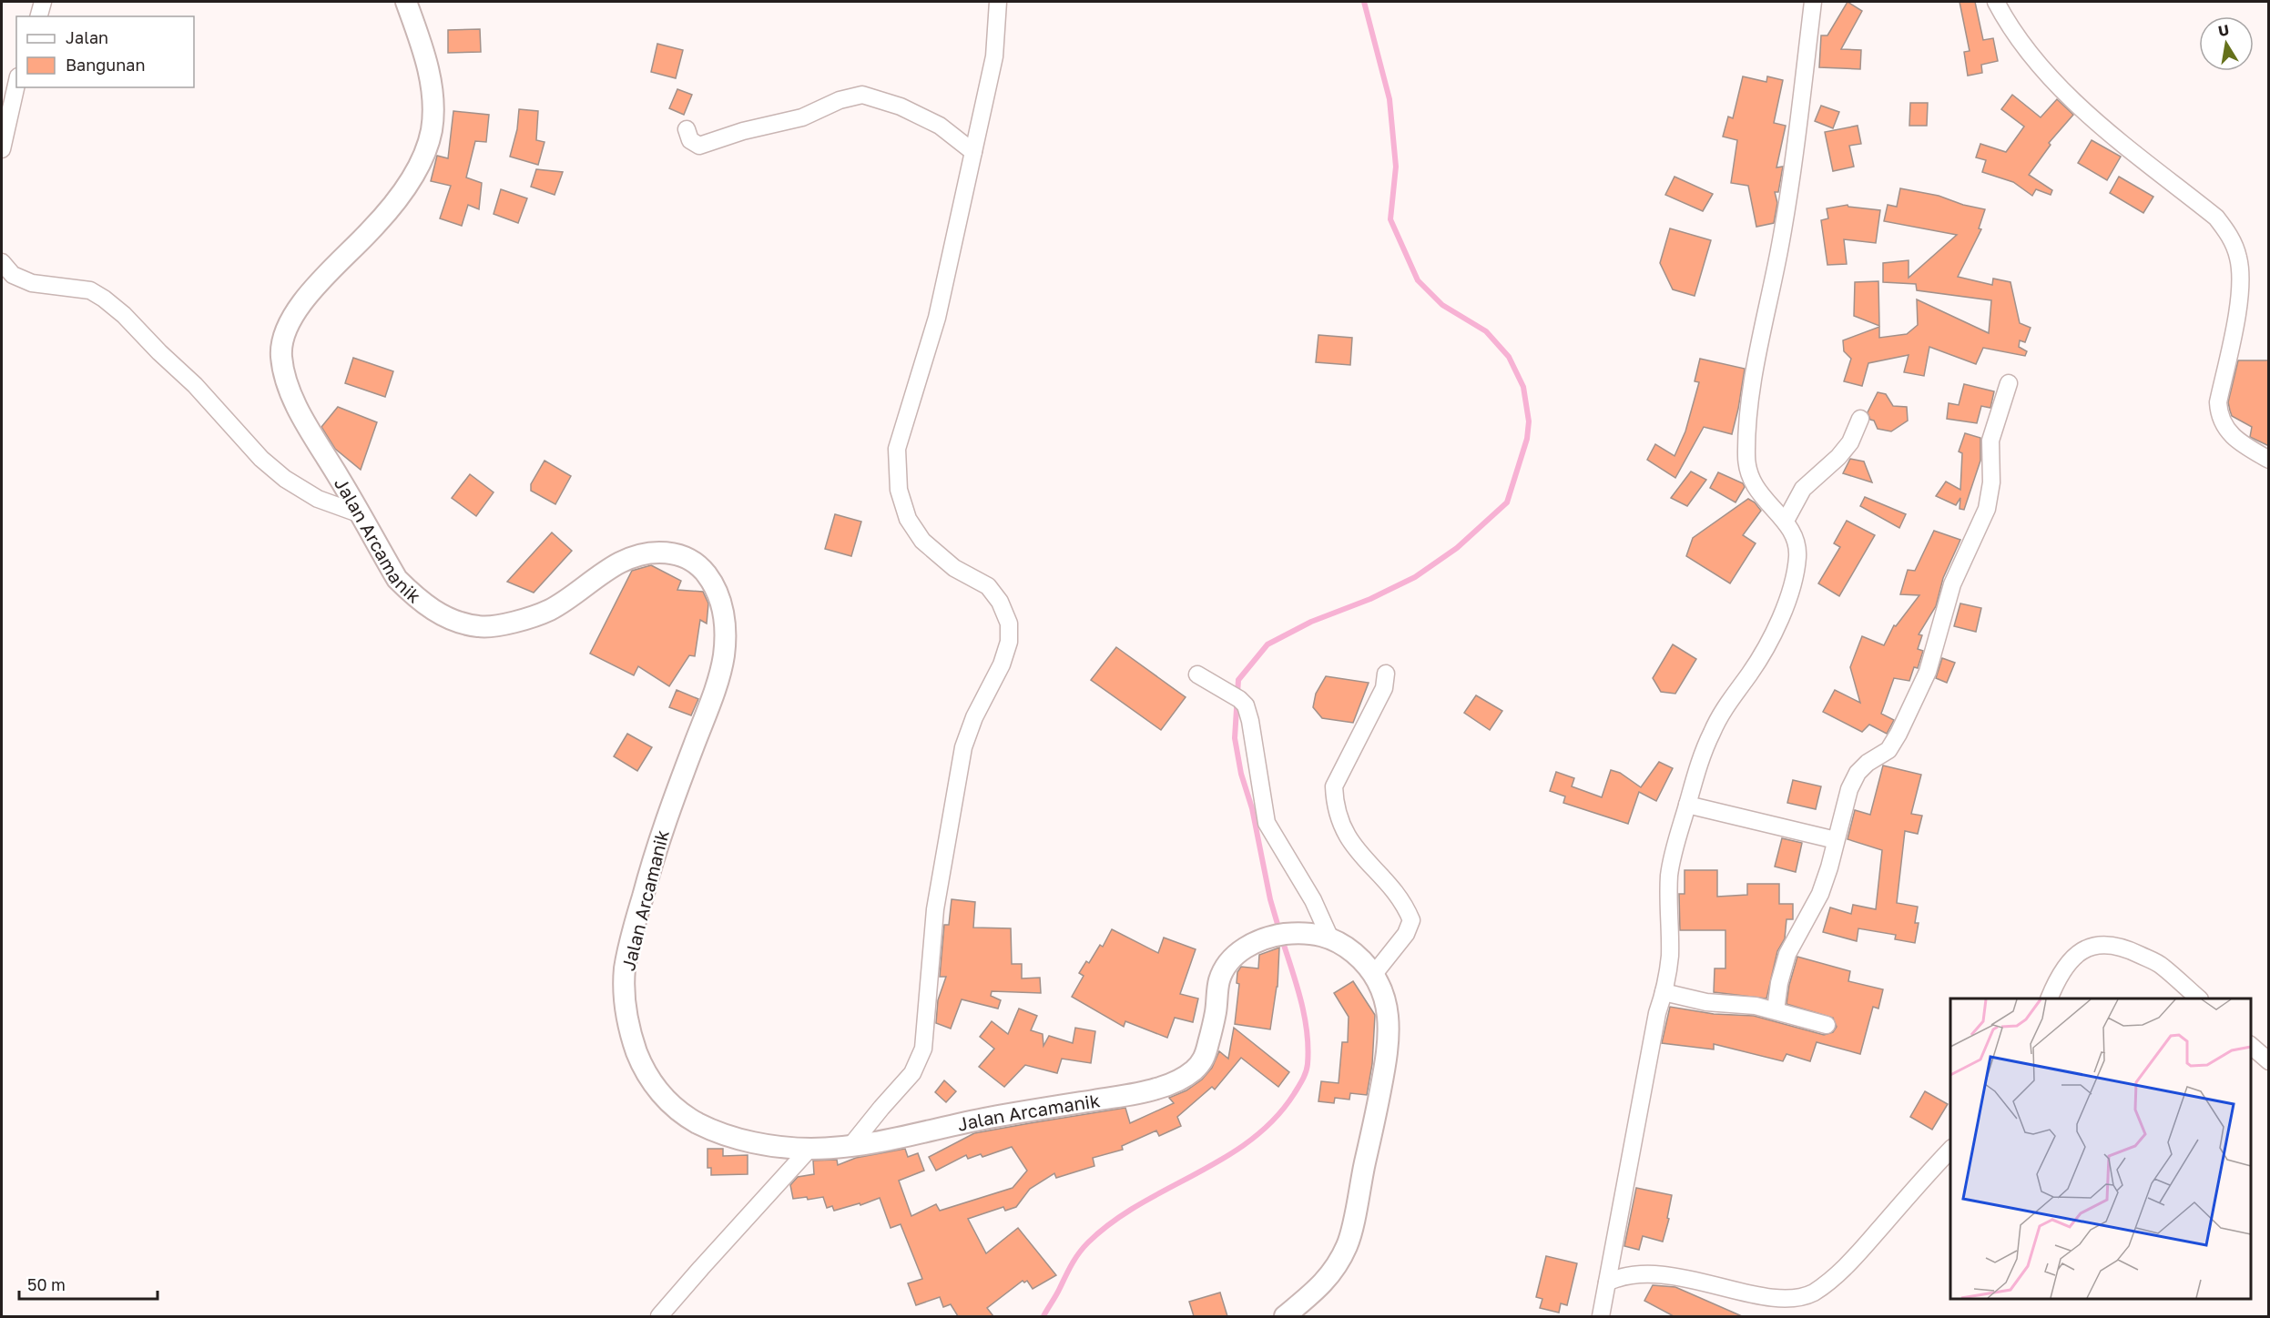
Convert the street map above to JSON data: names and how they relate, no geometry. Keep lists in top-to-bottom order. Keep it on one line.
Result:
{"streets":{"street":["Jalan Arcamanik"]},"legend":["Jalan","Bangunan"],"scale_bar":"50 m","north":"top"}
